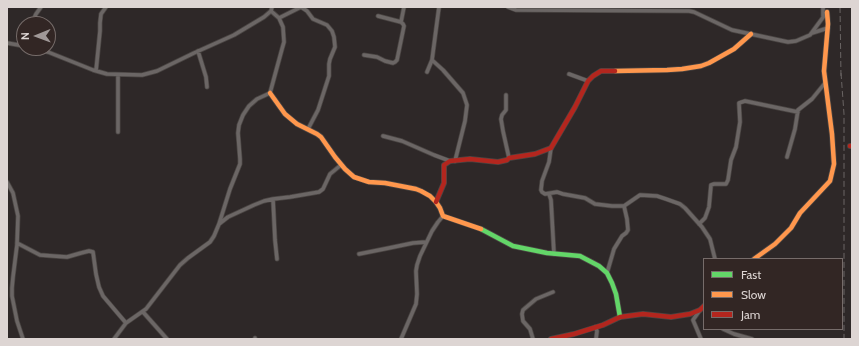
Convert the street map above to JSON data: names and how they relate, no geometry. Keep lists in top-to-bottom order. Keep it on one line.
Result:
{"legend":["Fast","Slow","Jam"],"north":"left"}
